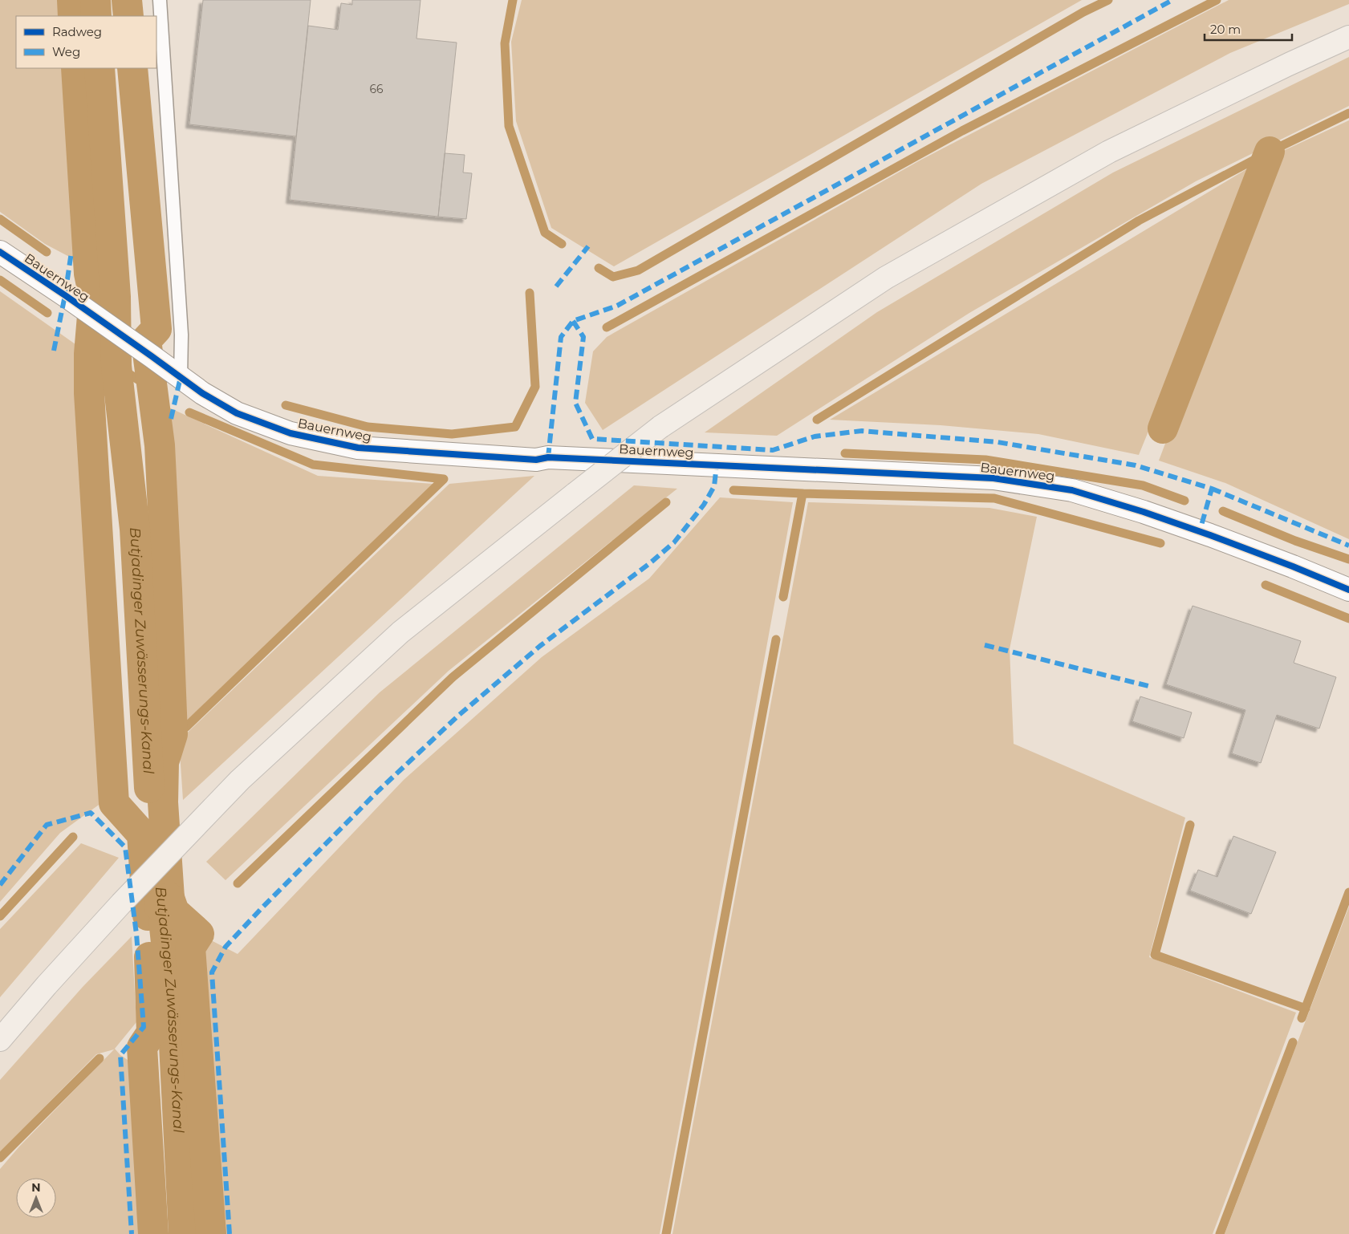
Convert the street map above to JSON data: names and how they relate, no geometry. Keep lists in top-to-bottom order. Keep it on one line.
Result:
{"streets":{"street":["Bauernweg"]},"water":["Butjadinger Zuwässerungs-Kanal"],"house_numbers":["66"],"legend":["Radweg","Weg"],"scale_bar":"20 m","north":"top"}
